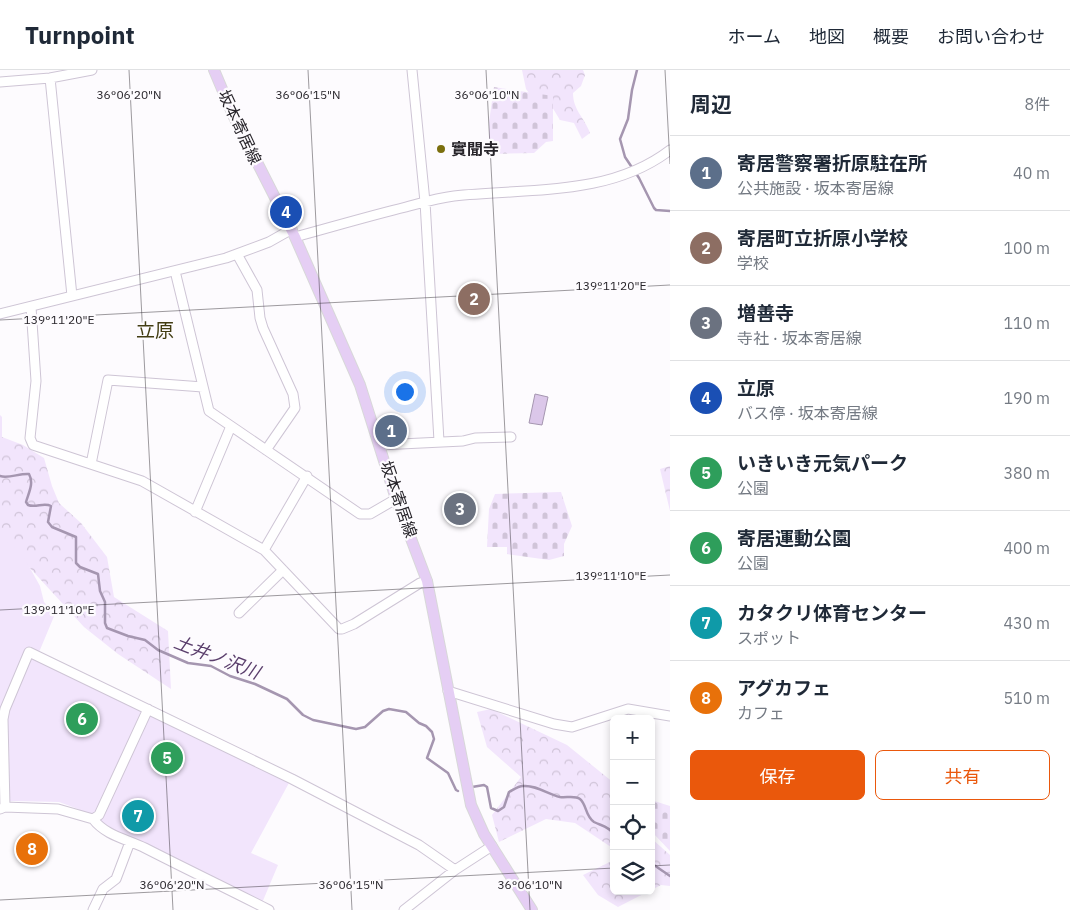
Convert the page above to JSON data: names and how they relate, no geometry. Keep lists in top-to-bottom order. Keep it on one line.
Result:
{"streets":{"main road":["坂本寄居線"]},"districts":["立原"],"water":["土井ノ沢川"],"places":["實聞寺"],"page":{"header":"Turnpoint","nav":["ホーム","地図","概要","お問い合わせ"],"heading":["周辺","8件"],"list":[{"mark":"1","name":"寄居警察署折原駐在所","note":"公共施設 · 坂本寄居線","value":"40 m"},{"mark":"2","name":"寄居町立折原小学校","note":"学校","value":"100 m"},{"mark":"3","name":"増善寺","note":"寺社 · 坂本寄居線","value":"110 m"},{"mark":"4","name":"立原","note":"バス停 · 坂本寄居線","value":"190 m"},{"mark":"5","name":"いきいき元気パーク","note":"公園","value":"380 m"},{"mark":"6","name":"寄居運動公園","note":"公園","value":"400 m"},{"mark":"7","name":"カタクリ体育センター","note":"スポット","value":"430 m"},{"mark":"8","name":"アグカフェ","note":"カフェ","value":"510 m"}],"pins":["4","2","1","3","6","5","7","8"],"map_buttons":["+","−"],"buttons":["保存","共有"]},"coordinates":["36°06'20\"N","36°06'15\"N","36°06'10\"N","139°11'20\"E","139°11'10\"E"]}
